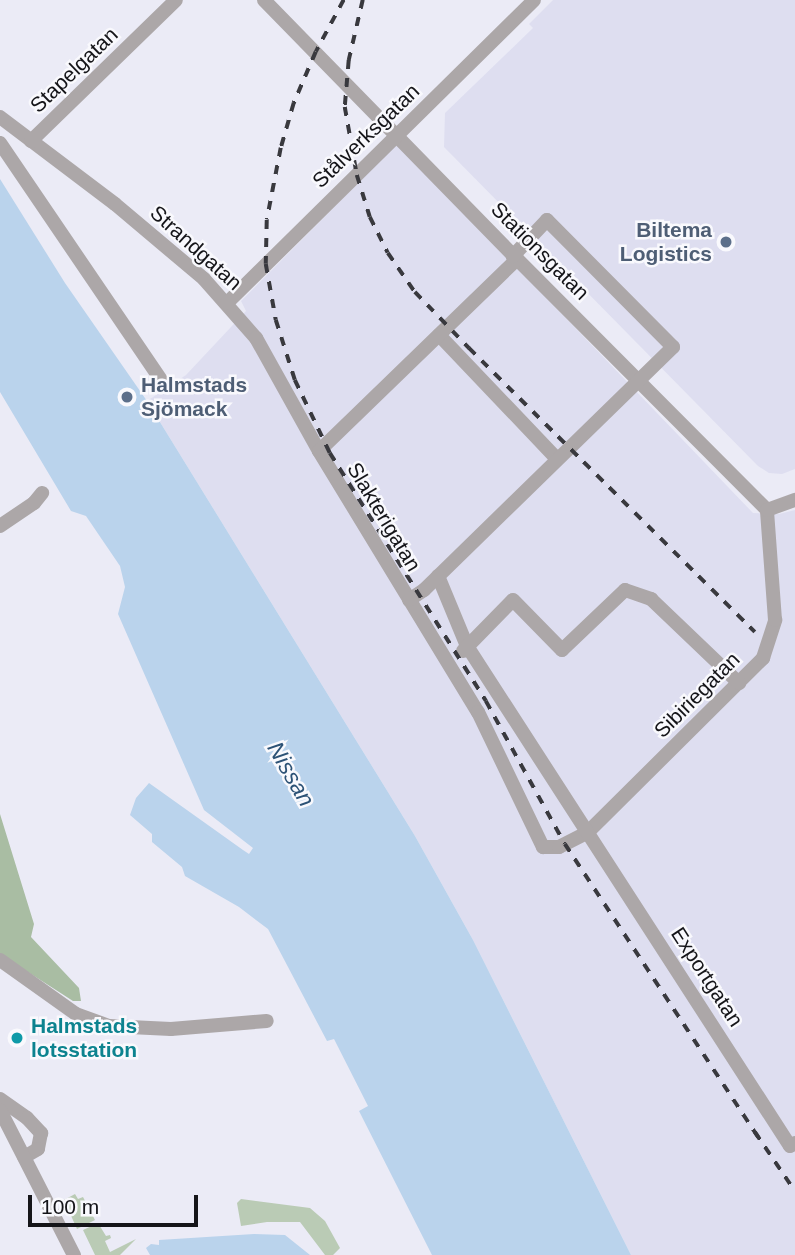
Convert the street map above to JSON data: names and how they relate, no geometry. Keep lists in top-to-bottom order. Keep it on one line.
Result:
{"streets":{"street":["Stapelgatan","Stålverksgatan","Strandgatan","Stationsgatan","Slakterigatan","Sibiriegatan","Exportgatan"]},"crossings":[["Stapelgatan","Strandgatan"],["Stålverksgatan","Strandgatan"],["Stålverksgatan","Stationsgatan"],["Strandgatan","Slakterigatan"],["Stationsgatan","Slakterigatan"],["Stationsgatan","Sibiriegatan"],["Slakterigatan","Sibiriegatan"],["Sibiriegatan","Exportgatan"]],"water":["Nissan"],"places":["Biltema Logistics","Halmstads Sjömack","Halmstads lotsstation"],"scale_bar":"100 m"}
